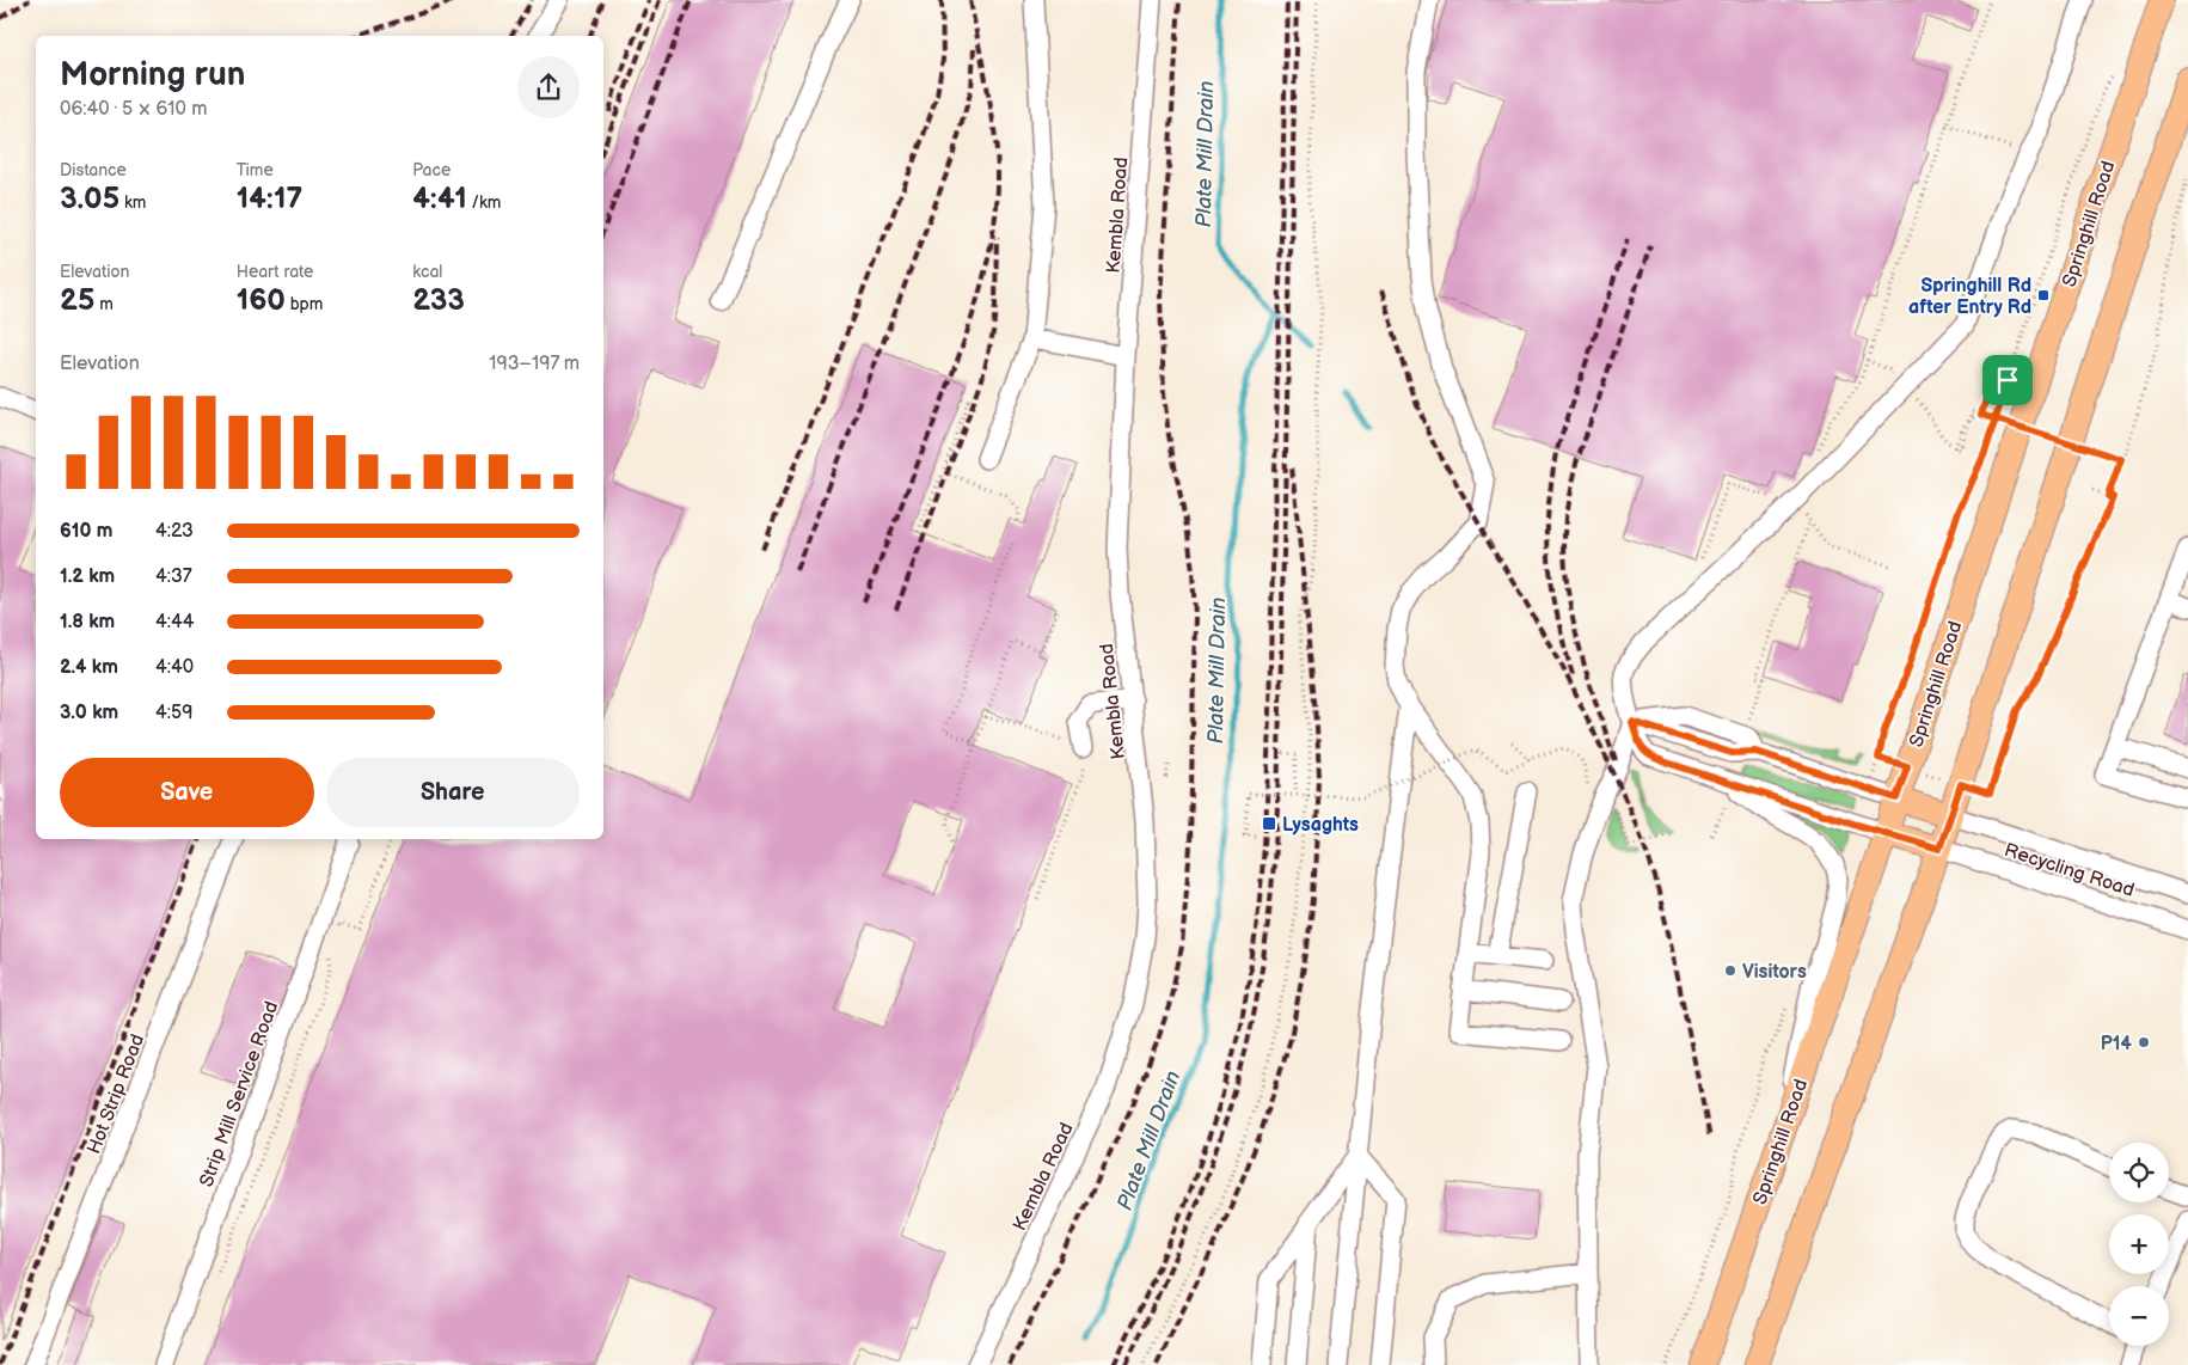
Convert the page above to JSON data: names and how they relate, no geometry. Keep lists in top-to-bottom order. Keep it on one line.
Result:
{"streets":{"main road":["Springhill Road"],"street":["Kembla Road","Recycling Road","Hot Strip Road","Strip Mill Service Road"]},"water":["Plate Mill Drain"],"places":{"transit":["Springhill Rd after Entry Rd","Lysaghts"],"other":["Visitors","P14"]},"page":{"heading":["Morning run","06:40 · 5 × 610 m"],"stats":[["Distance","3.05 km"],["Time","14:17"],["Pace","4:41 /km"],["Elevation","25 m"],["Heart rate","160 bpm"],["kcal","233"]],"chart":["Elevation","193–197 m"],"list":[{"name":"610 m","note":"4:23"},{"name":"1.2 km","note":"4:37"},{"name":"1.8 km","note":"4:44"},{"name":"2.4 km","note":"4:40"},{"name":"3.0 km","note":"4:59"}],"buttons":["Save","Share"],"map_buttons":["+","−"]}}
